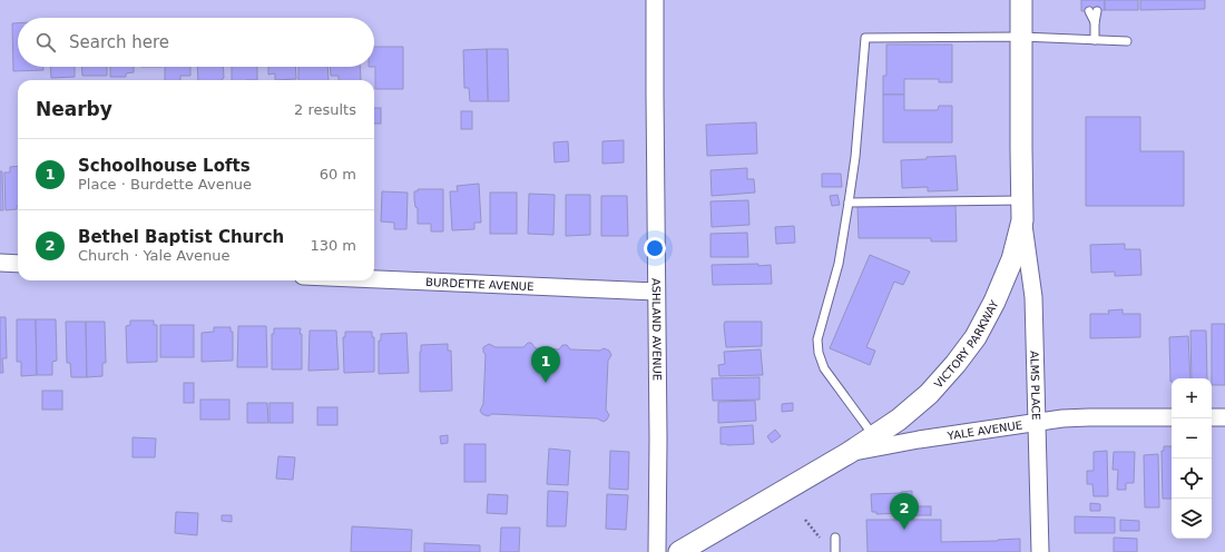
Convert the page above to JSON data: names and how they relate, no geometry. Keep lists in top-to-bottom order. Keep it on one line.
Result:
{"streets":{"street":["BURDETTE AVENUE","ASHLAND AVENUE","VICTORY PARKWAY","ALMS PLACE","YALE AVENUE"]},"crossings":[["BURDETTE AVENUE","ASHLAND AVENUE"],["VICTORY PARKWAY","ALMS PLACE"],["VICTORY PARKWAY","YALE AVENUE"],["ALMS PLACE","YALE AVENUE"]],"page":{"search":"Search here","heading":["Nearby","2 results"],"list":[{"mark":"1","name":"Schoolhouse Lofts","note":"Place · Burdette Avenue","value":"60 m"},{"mark":"2","name":"Bethel Baptist Church","note":"Church · Yale Avenue","value":"130 m"}],"pins":["1","2"],"map_buttons":["+","−"]}}
